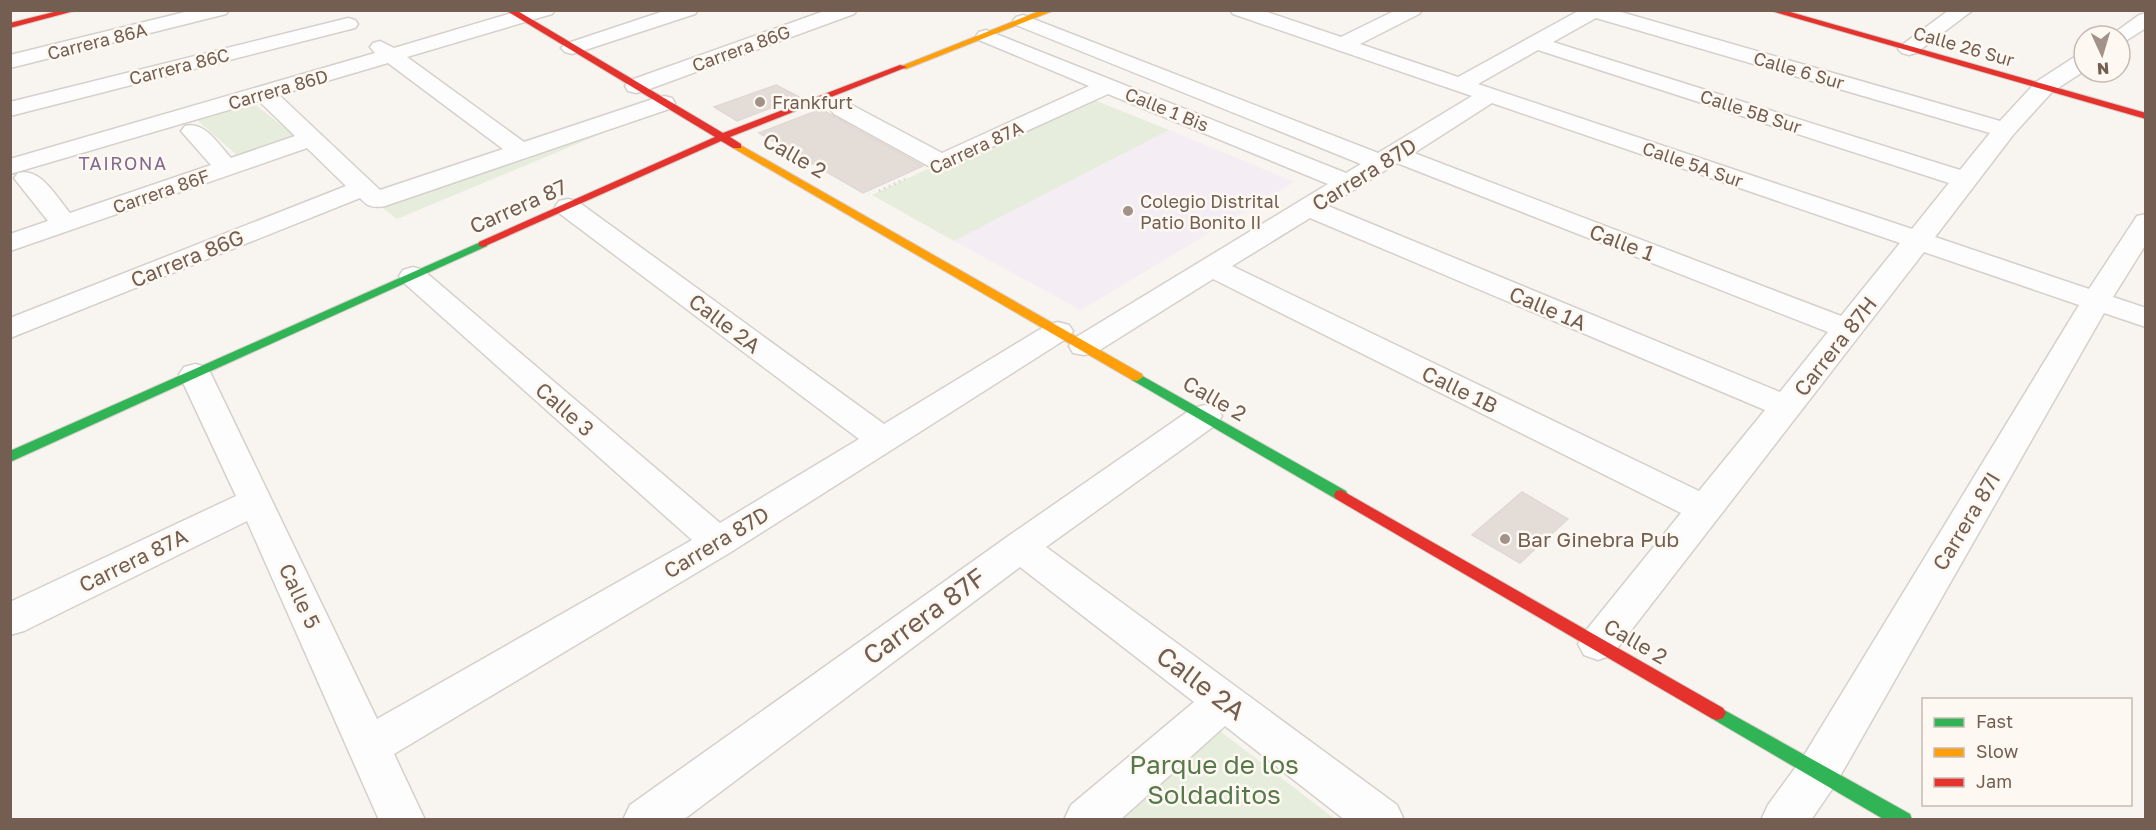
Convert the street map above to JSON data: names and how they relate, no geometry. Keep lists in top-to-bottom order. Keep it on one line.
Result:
{"streets":{"street":["Carrera 86A","Calle 26 Sur","Carrera 86G","Carrera 86C","Calle 6 Sur","Carrera 86D","Calle 1 Bis","Calle 5B Sur","Carrera 87A","Calle 2","Calle 5A Sur","Carrera 87D","Carrera 86F","Carrera 87","Calle 1","Calle 1A","Calle 2A","Carrera 87H","Calle 1B","Calle 3","Carrera 87I","Calle 5","Carrera 87F"]},"crossings":[["Calle 26 Sur","Carrera 87H"],["Carrera 86G","Calle 2"],["Calle 6 Sur","Carrera 87H"],["Carrera 86D","Calle 2"],["Calle 1 Bis","Carrera 87A"],["Calle 1 Bis","Carrera 87D"],["Calle 1 Bis","Carrera 87"],["Calle 1 Bis","Calle 1"],["Calle 5B Sur","Carrera 87H"],["Carrera 87A","Calle 2"],["Carrera 87A","Calle 5"],["Calle 2","Carrera 87D"],["Calle 2","Carrera 87"],["Calle 2","Carrera 87H"],["Calle 2","Carrera 87I"],["Calle 2","Carrera 87F"],["Calle 5A Sur","Carrera 87D"],["Calle 5A Sur","Carrera 87H"],["Calle 5A Sur","Carrera 87I"],["Carrera 87D","Calle 1"],["Carrera 87D","Calle 1A"],["Carrera 87D","Calle 2A"],["Carrera 87D","Calle 1B"],["Carrera 87D","Calle 3"],["Carrera 87D","Calle 5"],["Carrera 87","Calle 2A"],["Carrera 87","Calle 3"],["Carrera 87","Calle 5"],["Calle 1","Carrera 87H"],["Calle 1A","Carrera 87H"],["Calle 2A","Carrera 87F"],["Carrera 87H","Calle 1B"]],"districts":["TAIRONA"],"parks":["Parque de los Soldaditos"],"places":["Frankfurt","Colegio Distrital Patio Bonito II","Bar Ginebra Pub"],"legend":["Fast","Slow","Jam"],"north":"bottom"}
